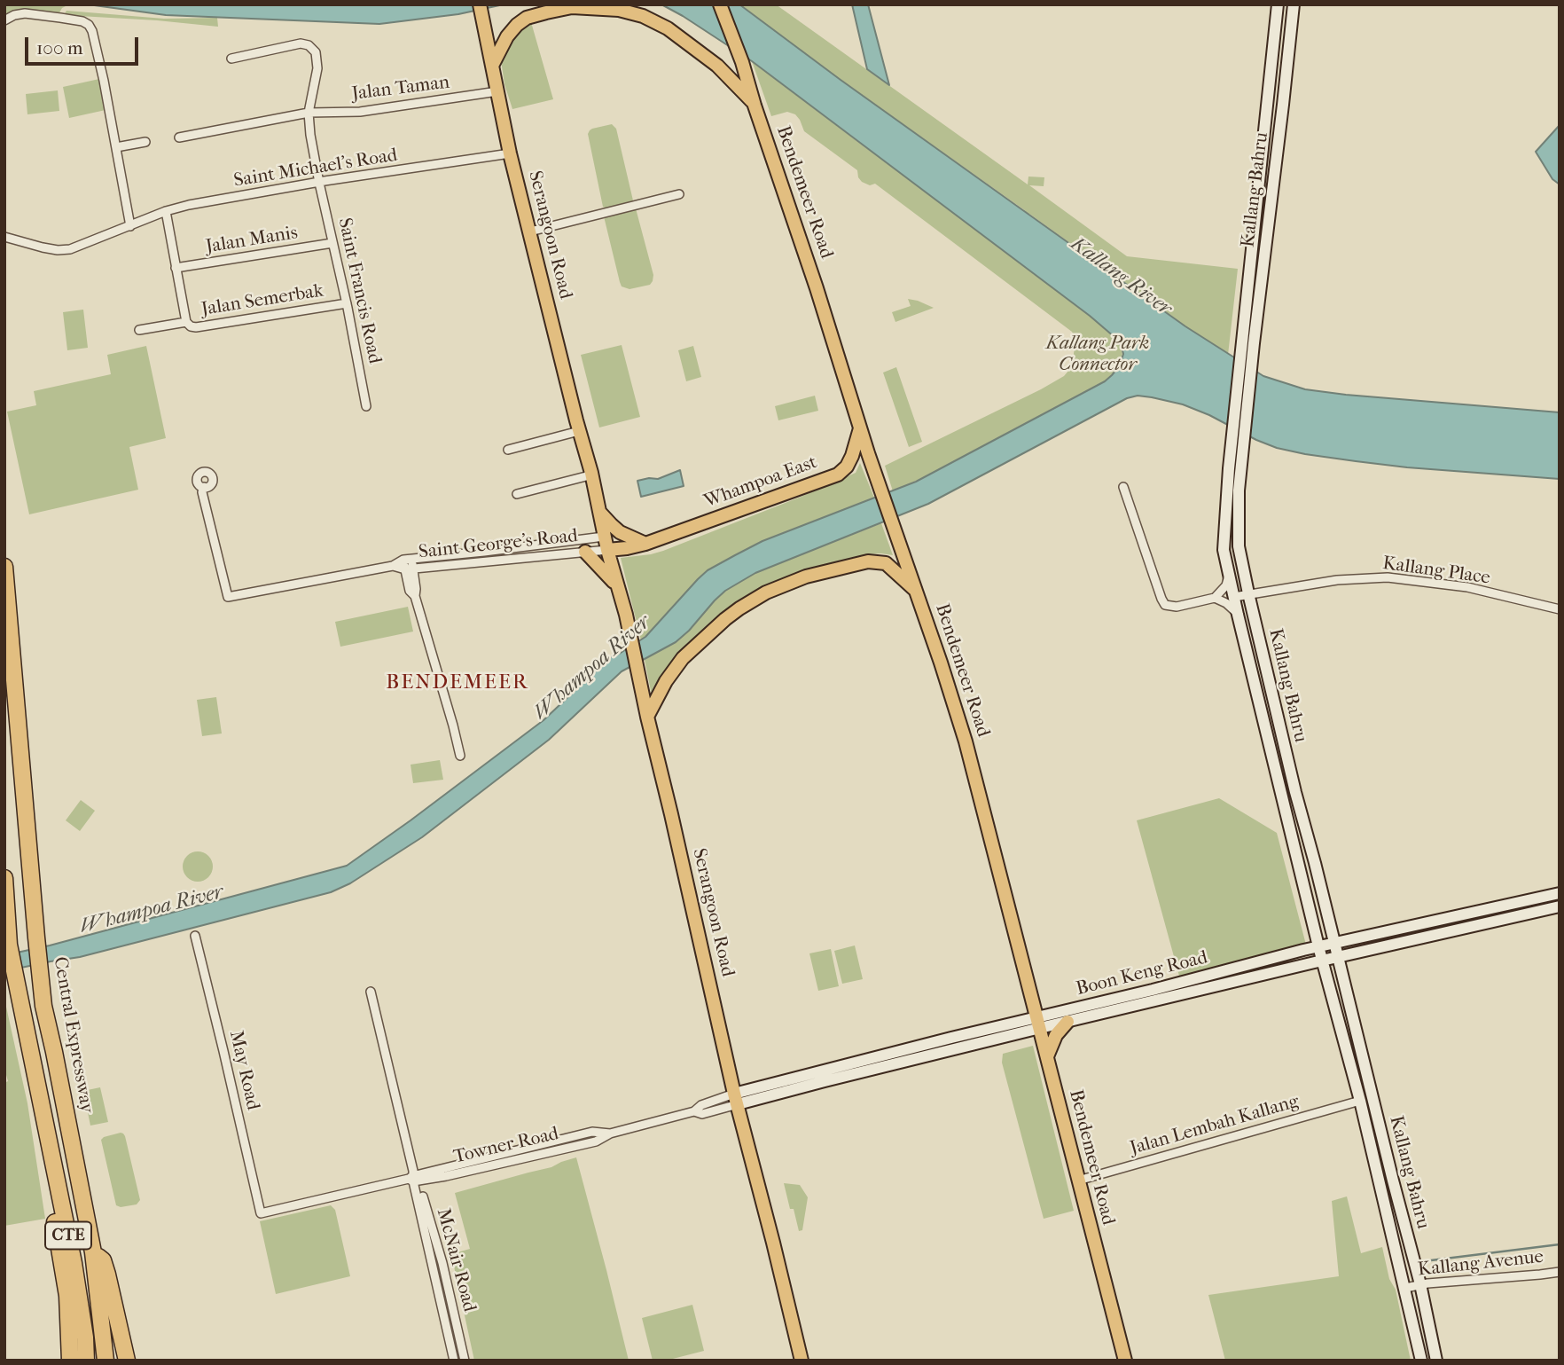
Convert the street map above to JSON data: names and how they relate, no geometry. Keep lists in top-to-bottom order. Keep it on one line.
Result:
{"streets":{"highway":["Central Expressway","CTE"],"main road":["Kallang Bahru","Bendemeer Road","Serangoon Road","Whampoa East","Boon Keng Road"],"street":["Jalan Taman","Saint Michael's Road","Jalan Manis","Saint Francis Road","Jalan Semerbak","Saint George's Road","Kallang Place","May Road","Jalan Lembah Kallang","Towner Road","McNair Road","Kallang Avenue"]},"crossings":[["Jalan Taman","Serangoon Road"],["Saint Michael's Road","Serangoon Road"],["Saint Michael's Road","Saint Francis Road"],["Saint Michael's Road","Jalan Semerbak"],["Kallang Bahru","Kallang Place"],["Kallang Bahru","Boon Keng Road"],["Kallang Bahru","Jalan Lembah Kallang"],["Kallang Bahru","Kallang Avenue"],["Bendemeer Road","Whampoa East"],["Bendemeer Road","Boon Keng Road"],["Bendemeer Road","Jalan Lembah Kallang"],["Serangoon Road","Whampoa East"],["Serangoon Road","Saint George's Road"],["Serangoon Road","Boon Keng Road"],["Serangoon Road","Towner Road"],["Jalan Manis","Saint Francis Road"],["Jalan Manis","Jalan Semerbak"],["Saint Francis Road","Jalan Semerbak"],["Whampoa East","Saint George's Road"],["Boon Keng Road","Towner Road"],["May Road","Towner Road"],["Towner Road","McNair Road"]],"districts":["BENDEMEER"],"water":["Kallang River","Whampoa River"],"parks":["Kallang Park Connector"],"scale_bar":"100 m"}
